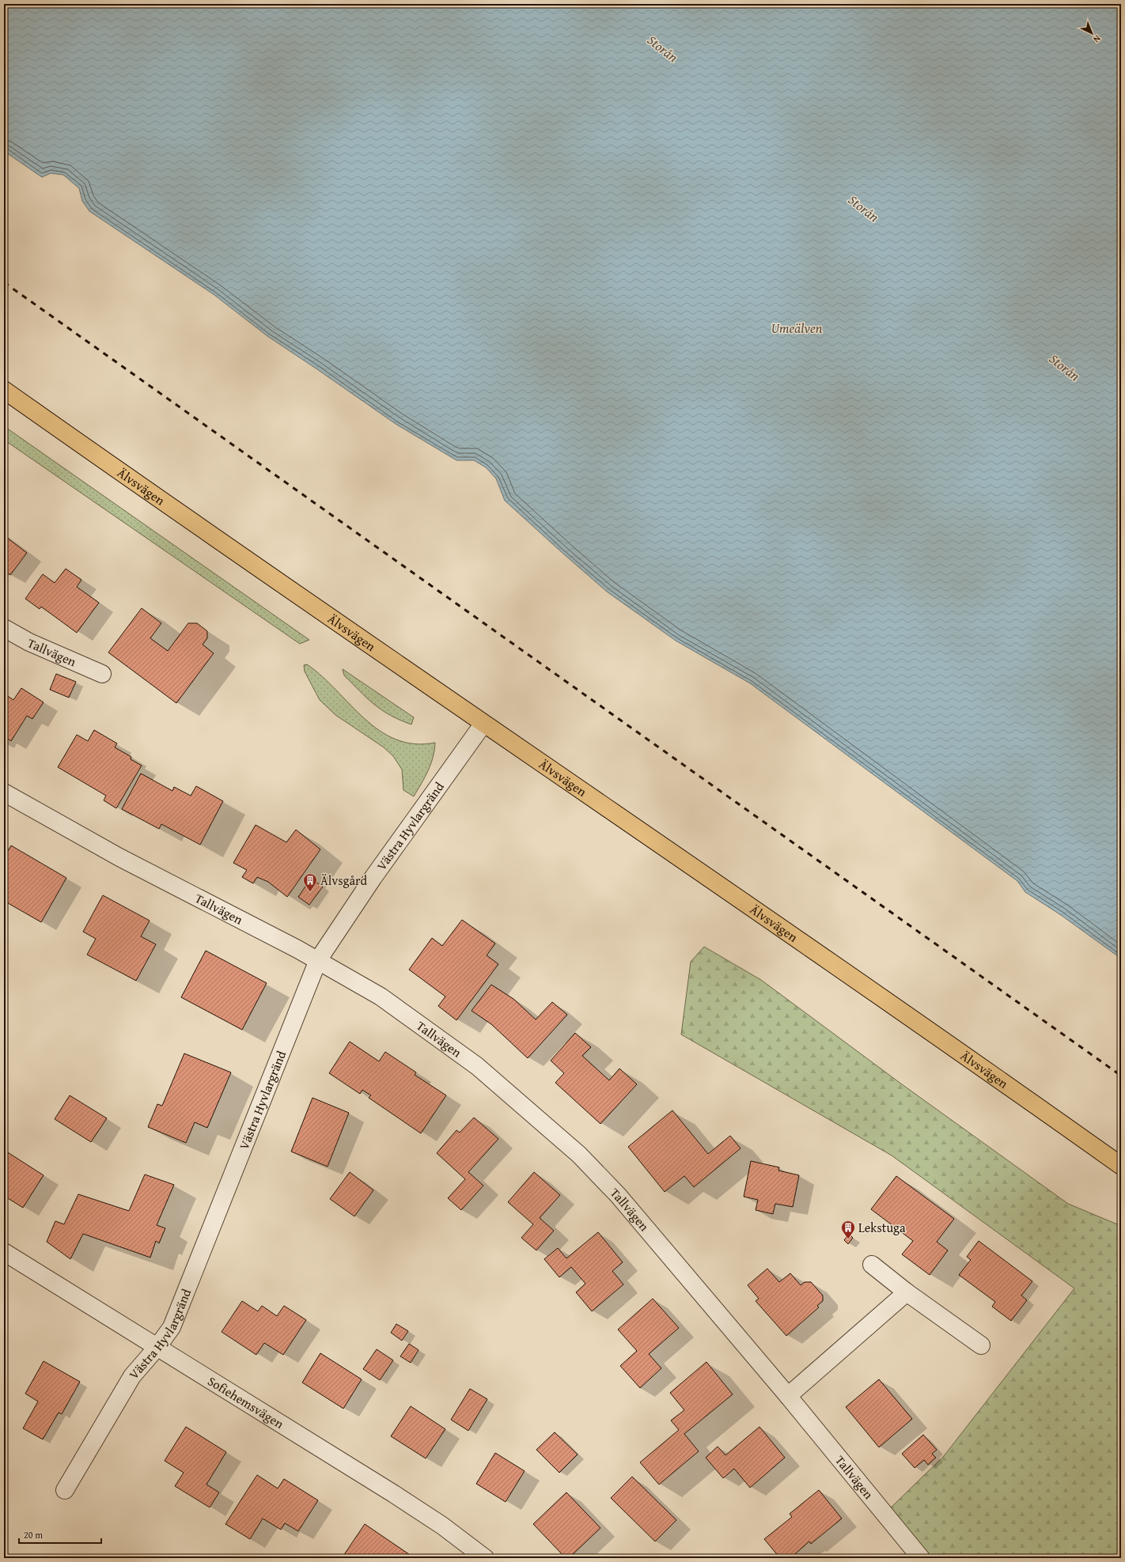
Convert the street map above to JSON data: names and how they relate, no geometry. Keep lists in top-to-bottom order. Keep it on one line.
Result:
{"streets":{"main road":["Älvsvägen"],"street":["Tallvägen","Västra Hyvlargränd","Sofiehemsvägen"]},"crossings":[["Älvsvägen","Västra Hyvlargränd"],["Tallvägen","Västra Hyvlargränd"],["Västra Hyvlargränd","Sofiehemsvägen"]],"water":["Storån","Umeälven"],"places":{"building":["Älvsgård","Lekstuga"]},"scale_bar":"20 m","north":"bottom right"}
